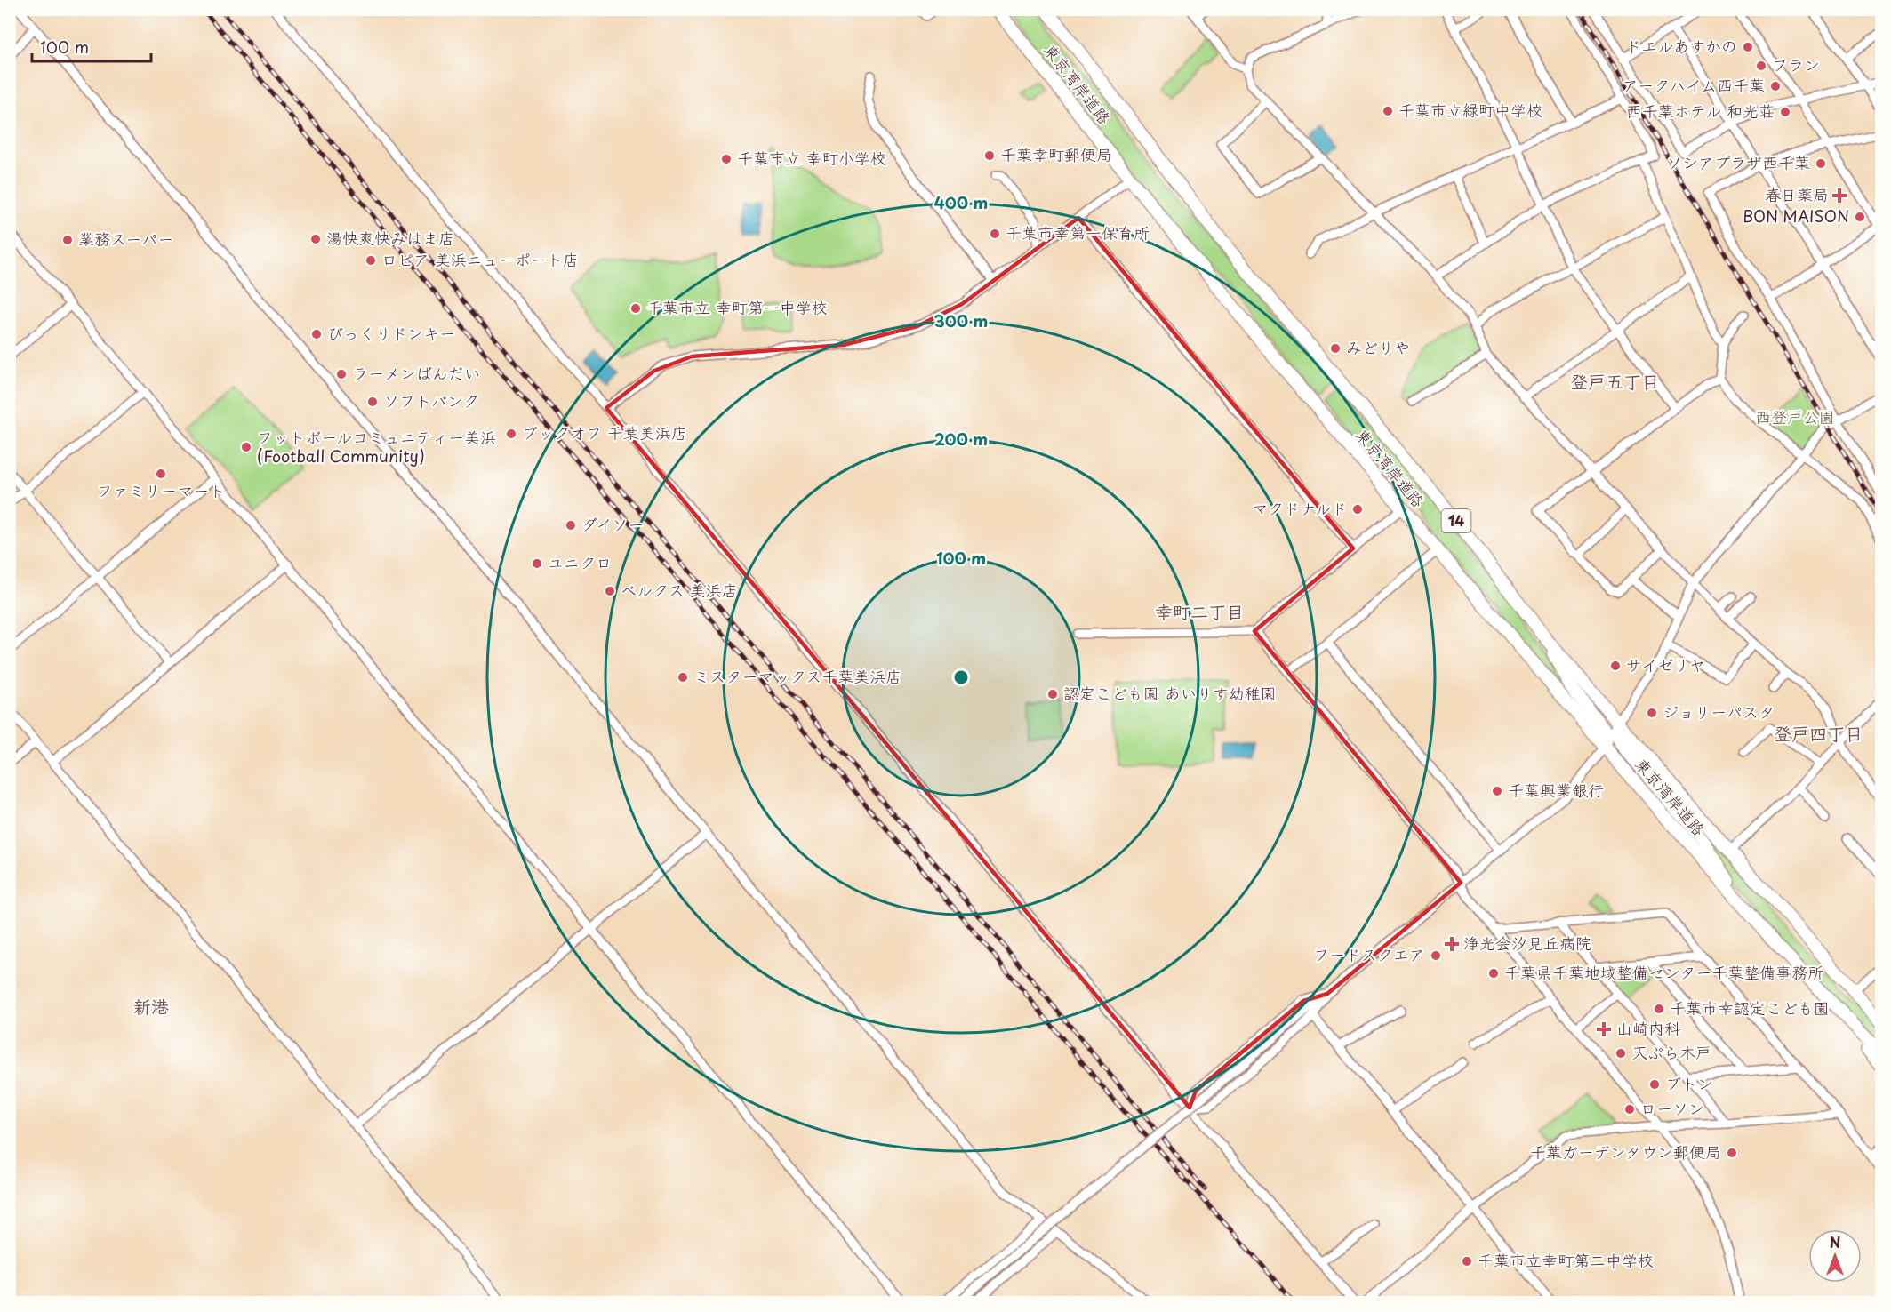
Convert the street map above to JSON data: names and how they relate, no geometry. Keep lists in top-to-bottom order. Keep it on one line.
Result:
{"streets":{"highway":["東京湾岸道路","14"]},"crossings":[["東京湾岸道路","14"]],"districts":["登戸五丁目","幸町二丁目","登戸四丁目","新港"],"parks":["西登戸公園"],"places":{"other":["ドエルあすかの","フラン","アークハイム西千葉","千葉市立緑町中学校","西千葉ホテル 和光荘","千葉幸町郵便局","千葉市立 幸町小学校","ソシアプラザ西千葉","BON MAISON","千葉市幸第一保育所","湯快爽快みはま店","業務スーパー","ロピア 美浜ニューポート店","千葉市立 幸町第一中学校","びっくりドンキー","みどりや","ラーメンばんだい","ソフトバンク","ブックオフ 千葉美浜店","フットボールコミュニティー美浜 (Football Community)","ファミリーマート","マクドナルド","ダイソー","ユニクロ","ベルクス 美浜店","サイゼリヤ","ミスターマックス千葉美浜店","認定こども園 あいりす幼稚園","ジョリーパスタ","千葉興業銀行","フードスクエア","千葉県千葉地域整備センター千葉整備事務所","千葉市幸認定こども園","天ぷら木戸","ブトン","ローソン","千葉ガーデンタウン郵便局","千葉市立幸町第二中学校"],"health":["春日薬局","浄光会汐見丘病院","山崎内科"]},"scale_bar":"100 m","north":"top","rings":["400 m","300 m","200 m","100 m"]}
